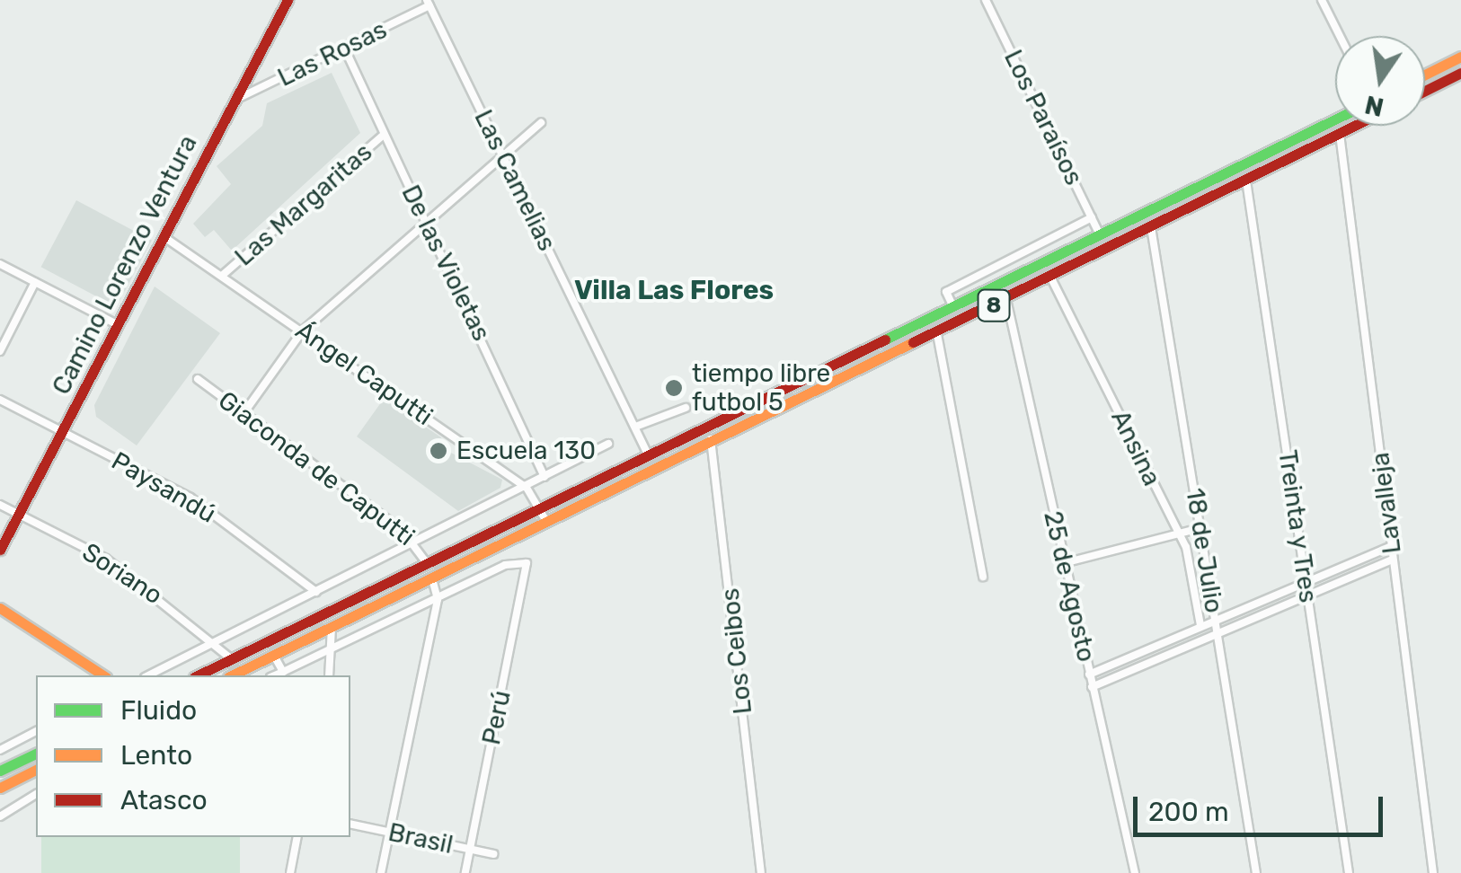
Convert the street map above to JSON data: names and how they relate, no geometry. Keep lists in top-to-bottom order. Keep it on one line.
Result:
{"streets":{"main road":["Camino Lorenzo Ventura","8"],"street":["Las Rosas","Los Paraísos","Las Camelias","Las Margaritas","De las Violetas","Ángel Caputti","Ansina","Giaconda de Caputti","Paysandú","Lavalleja","Treinta y Tres","18 de Julio","Soriano","25 de Agosto","Los Ceibos","Perú","Brasil"]},"crossings":[["Las Rosas","Las Camelias"],["Las Rosas","De las Violetas"],["Las Rosas","Camino Lorenzo Ventura"],["Los Paraísos","8"],["Las Camelias","8"],["Las Margaritas","De las Violetas"],["Las Margaritas","Ángel Caputti"],["Camino Lorenzo Ventura","Ángel Caputti"],["Camino Lorenzo Ventura","Paysandú"],["Camino Lorenzo Ventura","Soriano"],["8","Ángel Caputti"],["8","Ansina"],["8","Giaconda de Caputti"],["8","Lavalleja"],["8","Treinta y Tres"],["8","18 de Julio"],["8","Soriano"],["8","25 de Agosto"],["8","Los Ceibos"],["Perú","Brasil"]],"districts":["Villa Las Flores"],"places":["tiempo libre futbol 5","Escuela 130"],"legend":["Fluido","Lento","Atasco"],"scale_bar":"200 m","north":"bottom"}
